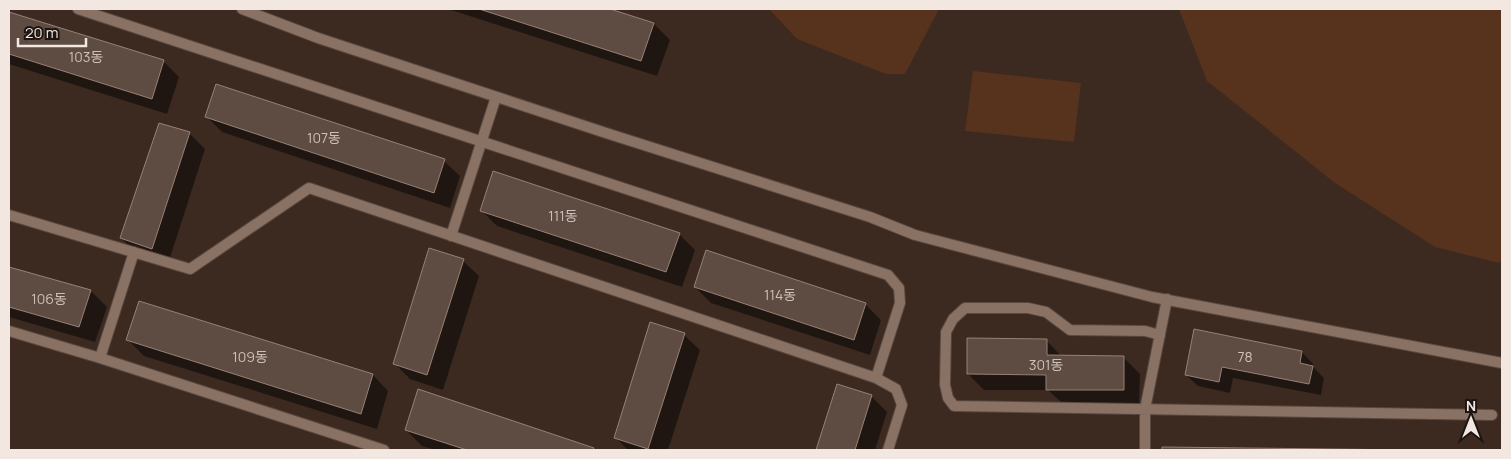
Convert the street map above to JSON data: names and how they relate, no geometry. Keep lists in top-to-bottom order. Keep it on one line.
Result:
{"house_numbers":["103동","107동","111동","114동","106동","109동","78","301동"],"scale_bar":"20 m","north":"top"}
